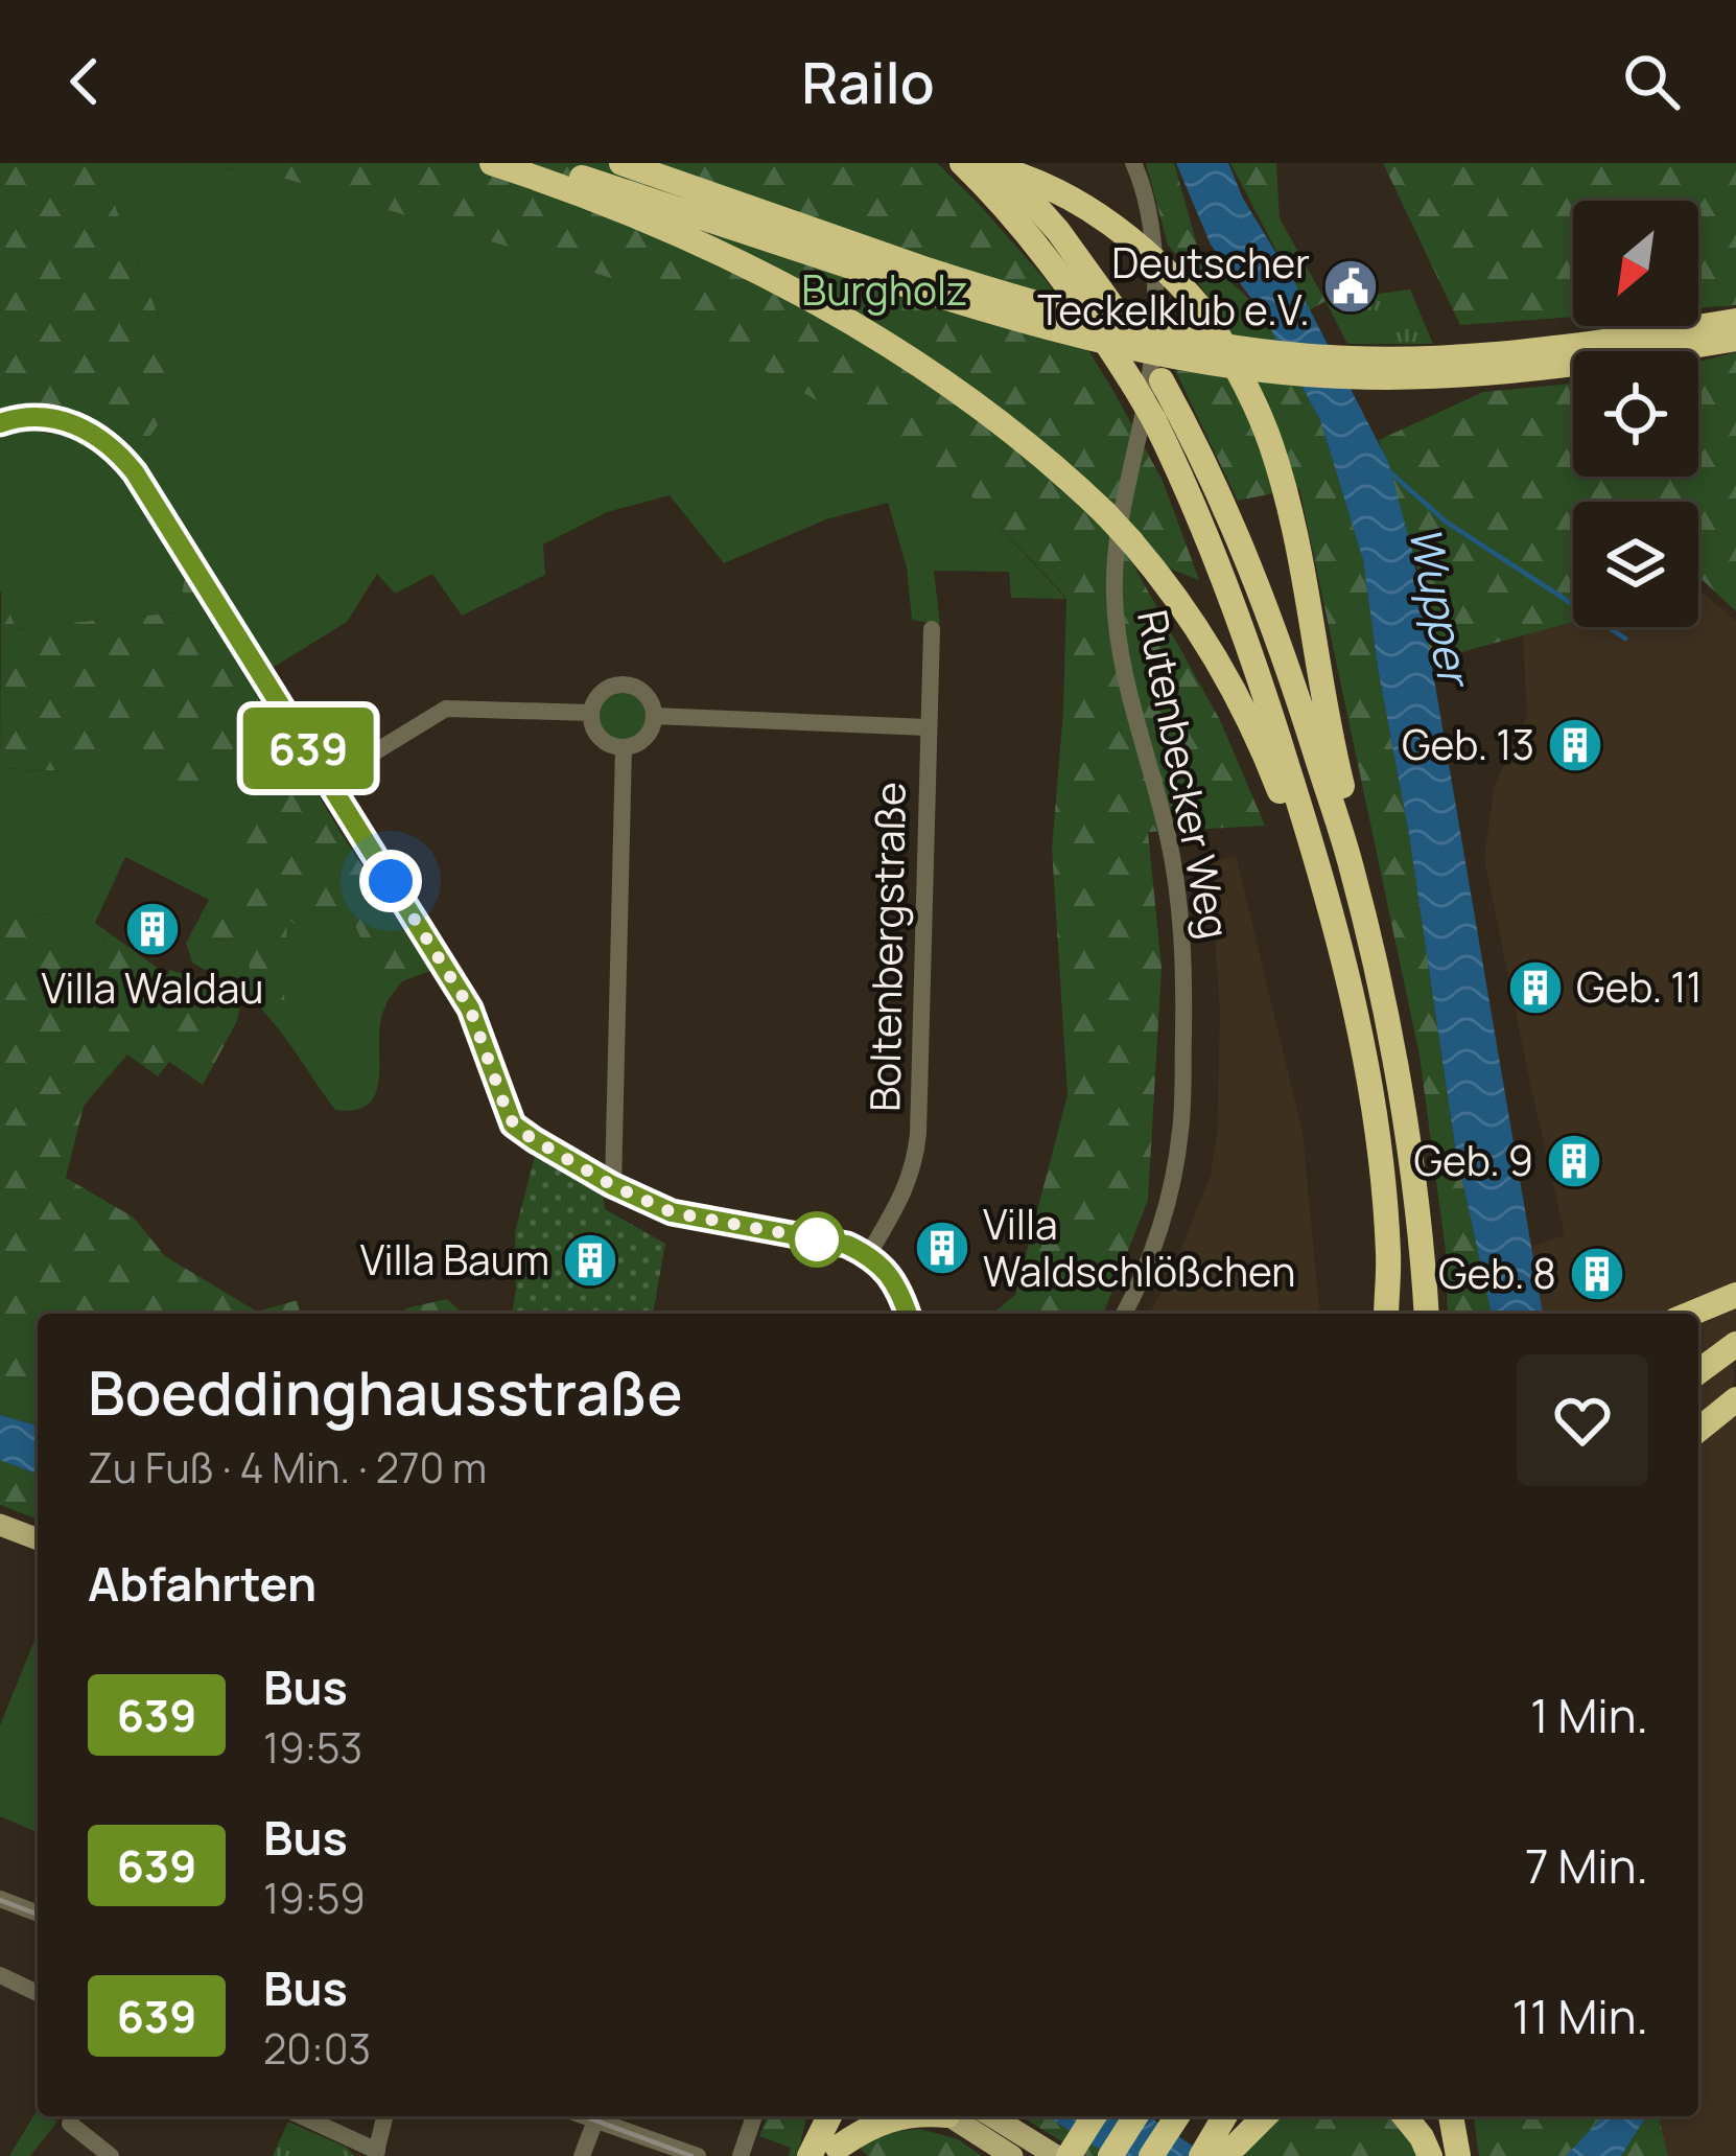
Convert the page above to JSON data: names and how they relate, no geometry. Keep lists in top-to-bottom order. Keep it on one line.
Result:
{"streets":{"street":["Rutenbecker Weg","Boltenbergstraße"]},"water":["Wupper"],"parks":["Burgholz"],"places":{"public building":["Deutscher Teckelklub e.V."],"building":["Geb. 13","Villa Waldau","Geb. 11","Geb. 9","Villa Waldschlößchen","Villa Baum","Geb. 8"]},"lines":["bus line 639"],"north":"bottom left","page":{"header":"Railo","on_map":"639","heading":[["Boeddinghausstraße","Zu Fuß · 4 Min. · 270 m"],"Abfahrten"],"list":[{"mark":"639","name":"Bus","note":"19:53","value":"1 Min."},{"mark":"639","name":"Bus","note":"19:59","value":"7 Min."},{"mark":"639","name":"Bus","note":"20:03","value":"11 Min."}]}}
